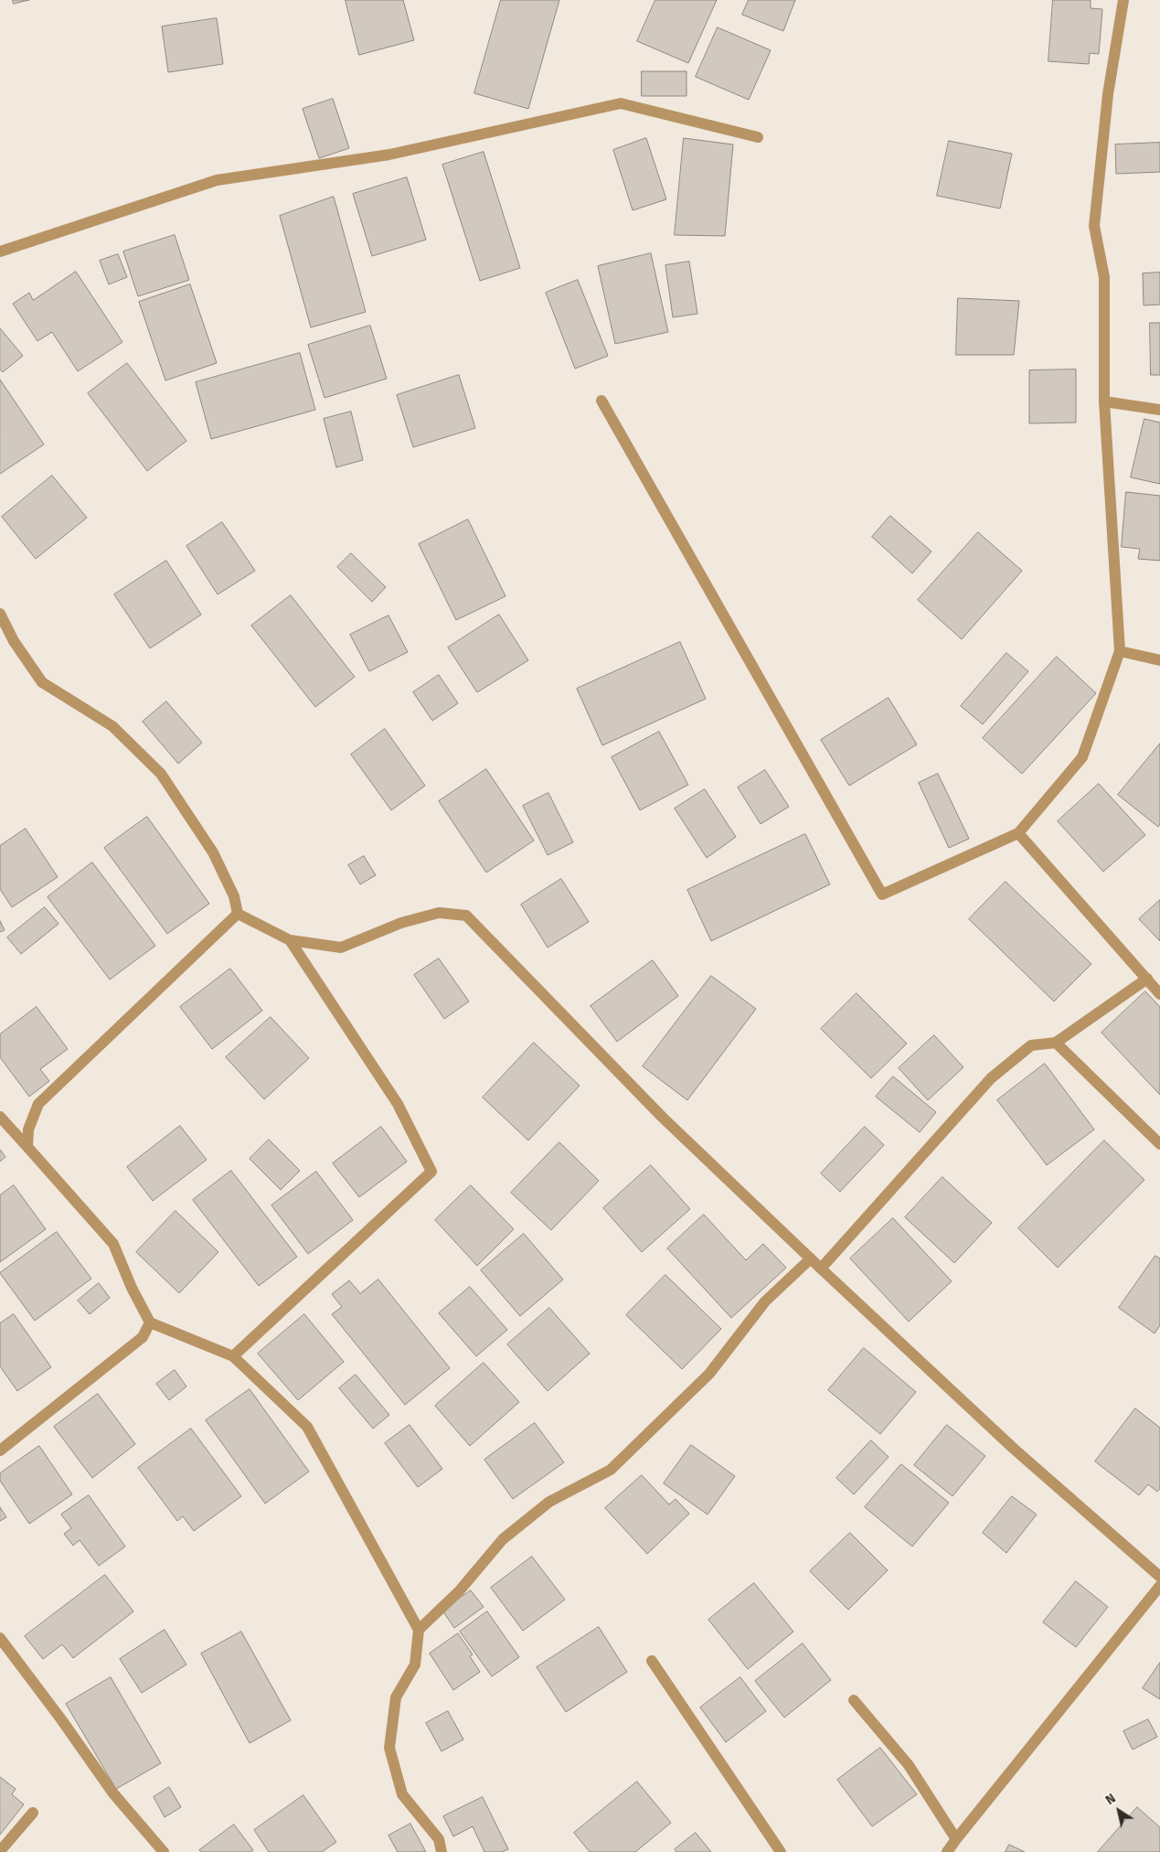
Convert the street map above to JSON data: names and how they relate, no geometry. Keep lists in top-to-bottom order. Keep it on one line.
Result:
{"north":"top left"}
